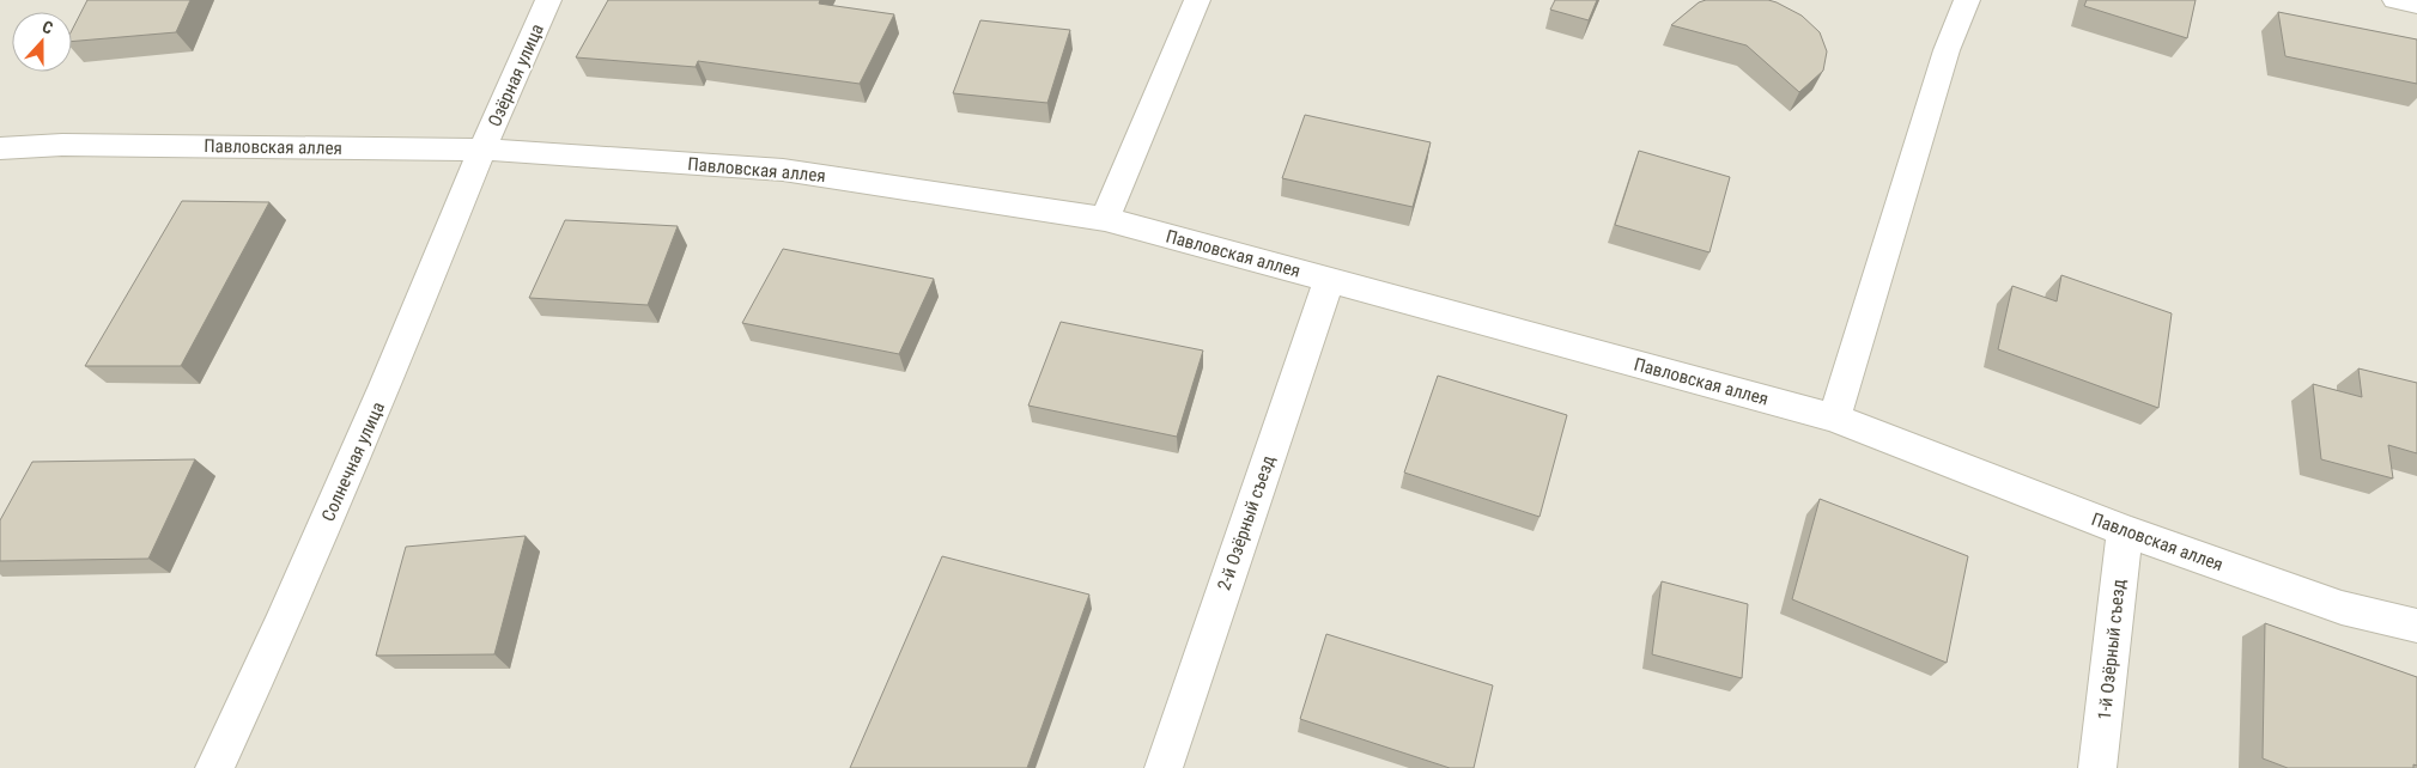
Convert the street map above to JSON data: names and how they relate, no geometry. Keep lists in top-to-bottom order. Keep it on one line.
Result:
{"streets":{"street":["Озёрная улица","Павловская аллея","Солнечная улица","2-й Озёрный съезд","1-й Озёрный съезд"]},"crossings":[["Озёрная улица","Павловская аллея"],["Озёрная улица","Солнечная улица"],["Павловская аллея","Солнечная улица"],["Павловская аллея","2-й Озёрный съезд"],["Павловская аллея","1-й Озёрный съезд"]],"north":"top"}
